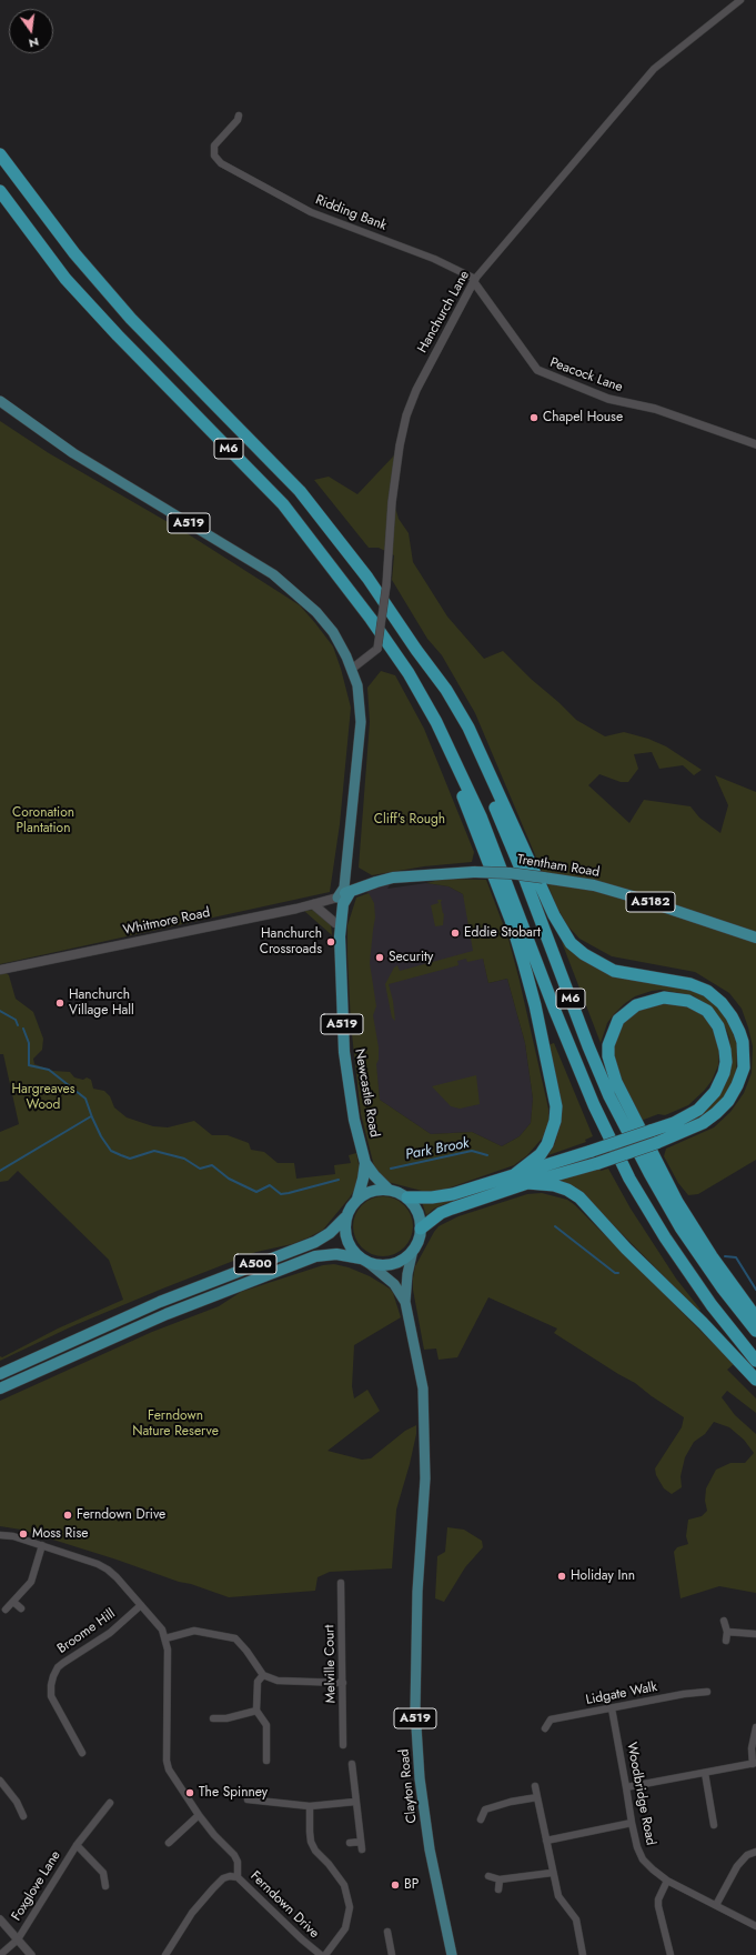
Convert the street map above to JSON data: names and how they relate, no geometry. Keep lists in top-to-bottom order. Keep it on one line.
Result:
{"streets":{"highway":["M6","A519","Trentham Road","A5182","Newcastle Road","A500"],"main road":["Whitmore Road","Clayton Road"],"street":["Ridding Bank","Hanchurch Lane","Peacock Lane","Broome Hill","Melville Court","Lidgate Walk","Woodbridge Road","Foxglove Lane","Ferndown Drive"]},"crossings":[["Ridding Bank","Hanchurch Lane"],["Ridding Bank","Peacock Lane"],["Hanchurch Lane","Peacock Lane"],["Hanchurch Lane","A519"],["Hanchurch Lane","Newcastle Road"],["M6","A519"],["M6","Newcastle Road"],["M6","A500"],["A519","Newcastle Road"],["A519","A500"],["A519","Clayton Road"],["Trentham Road","A5182"],["Trentham Road","Newcastle Road"],["A5182","Whitmore Road"],["A5182","Newcastle Road"],["Whitmore Road","Newcastle Road"],["Newcastle Road","A500"],["Lidgate Walk","Woodbridge Road"]],"water":["Park Brook"],"parks":["Coronation Plantation","Cliff's Rough","Hargreaves Wood","Ferndown Nature Reserve"],"places":["Chapel House","Eddie Stobart","Hanchurch Crossroads","Security","Hanchurch Village Hall","Ferndown Drive","Moss Rise","Holiday Inn","The Spinney","BP"],"north":"bottom"}
